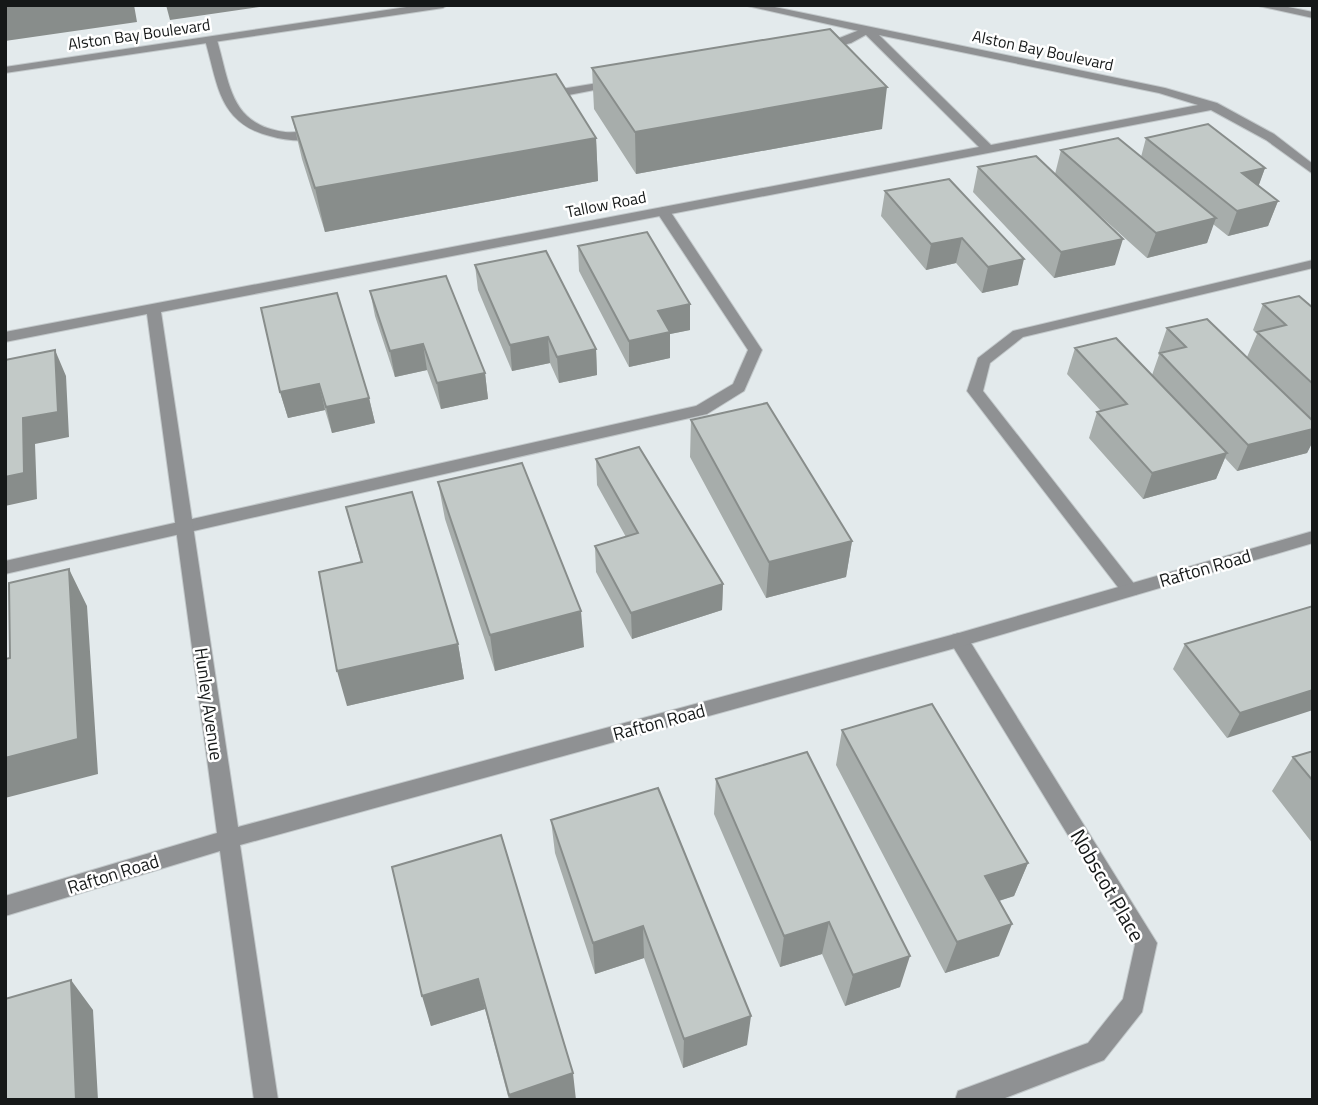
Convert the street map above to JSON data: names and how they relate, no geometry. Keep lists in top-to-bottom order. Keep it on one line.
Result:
{"streets":{"street":["Alston Bay Boulevard","Tallow Road","Rafton Road","Hunley Avenue","Nobscot Place"]},"crossings":[["Alston Bay Boulevard","Tallow Road"],["Tallow Road","Hunley Avenue"],["Rafton Road","Hunley Avenue"],["Rafton Road","Nobscot Place"]]}
